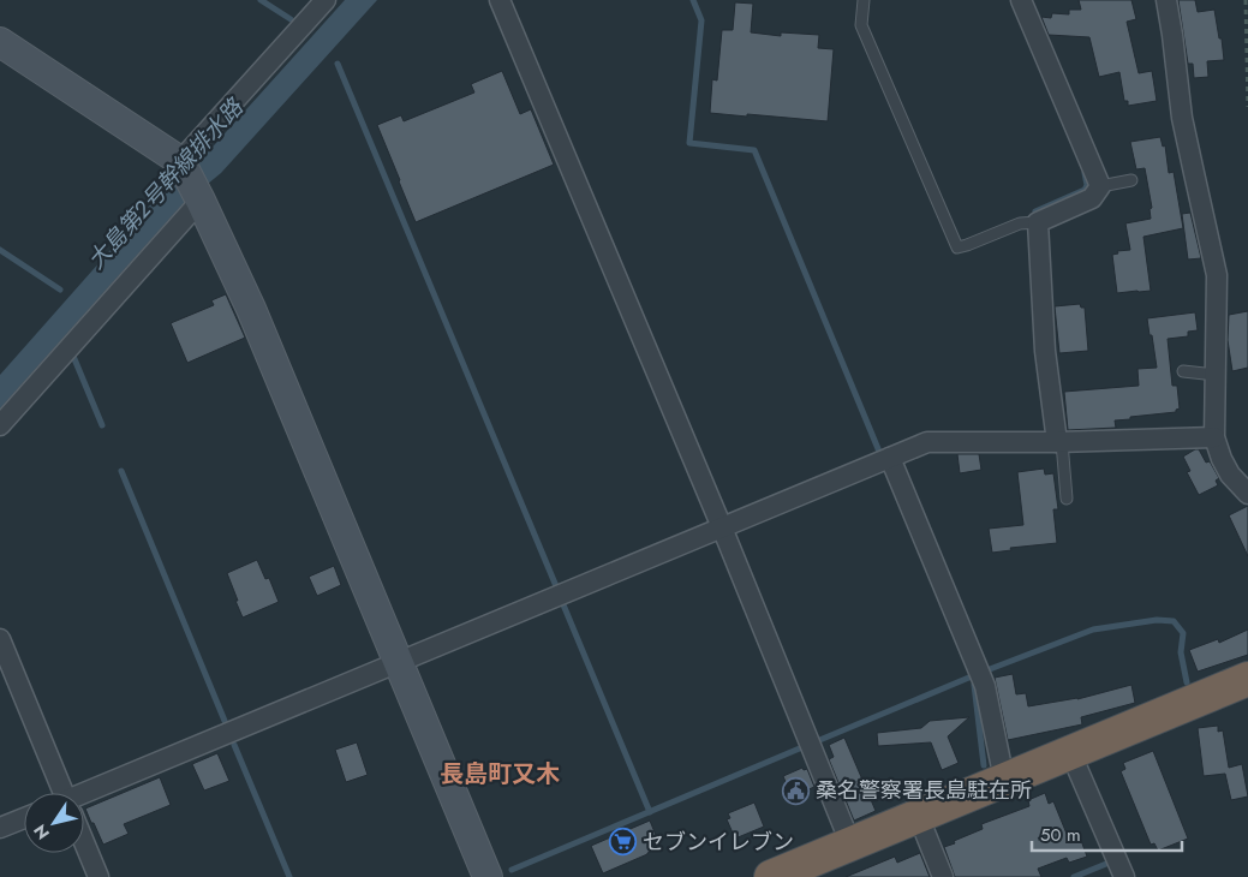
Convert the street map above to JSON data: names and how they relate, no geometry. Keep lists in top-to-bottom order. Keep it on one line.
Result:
{"districts":["長島町又木"],"water":["大島第2号幹線排水路"],"places":{"public building":["桑名警察署長島駐在所"],"supermarket":["セブンイレブン"]},"scale_bar":"50 m","north":"bottom left"}
